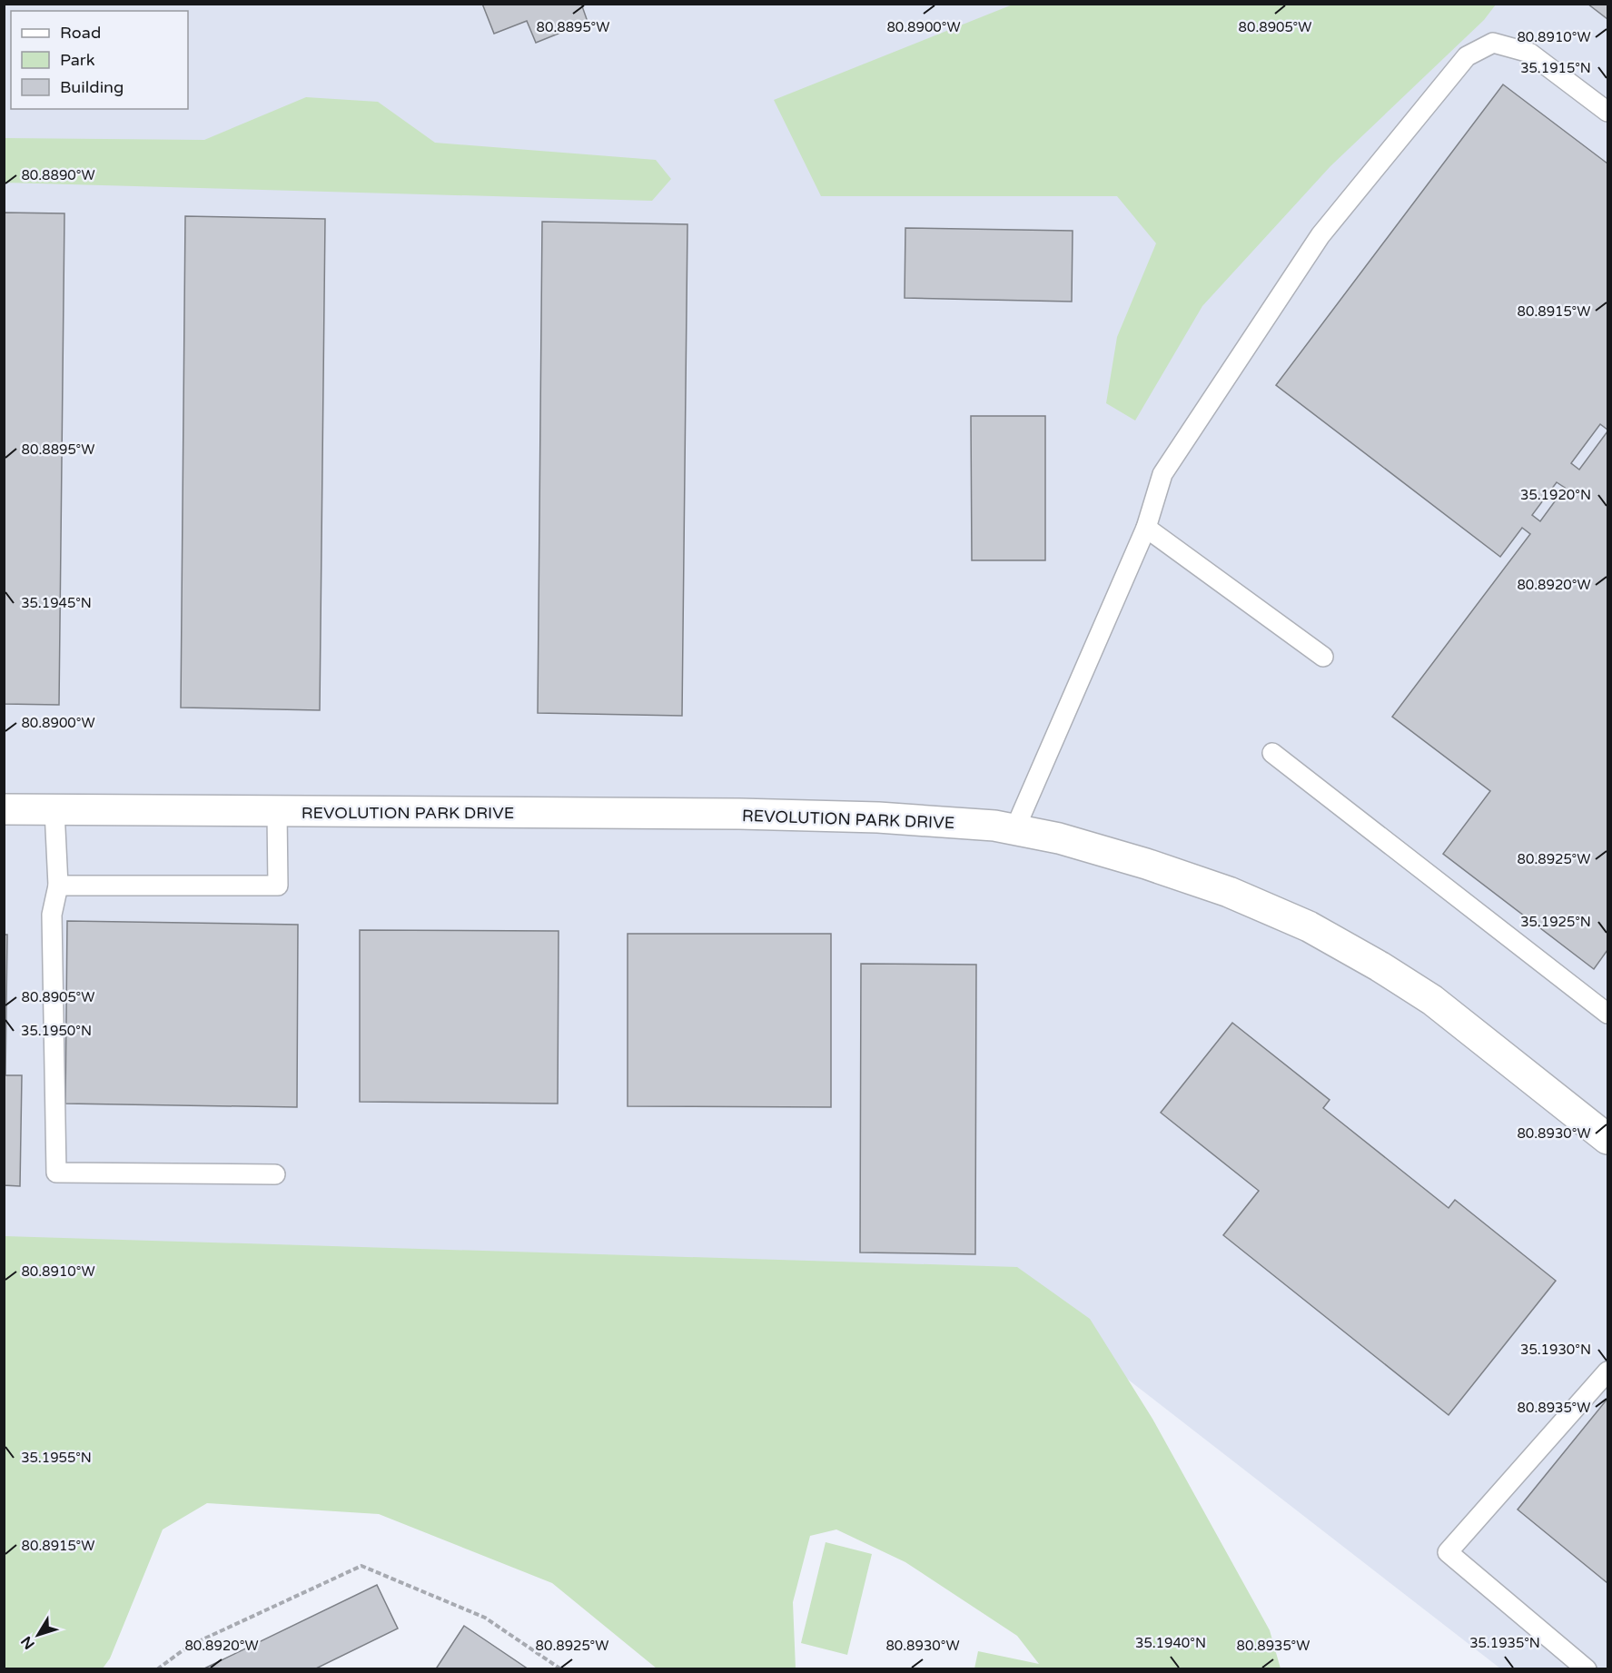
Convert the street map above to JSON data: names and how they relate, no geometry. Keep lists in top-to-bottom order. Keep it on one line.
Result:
{"streets":{"street":["REVOLUTION PARK DRIVE"]},"legend":["Road","Park","Building"],"north":"bottom left","coordinates":["80.8895°W","80.8900°W","80.8905°W","80.8910°W","35.1915°N","80.8890°W","80.8915°W","35.1920°N","80.8920°W","35.1945°N","80.8925°W","35.1925°N","35.1950°N","80.8930°W","35.1930°N","80.8935°W","35.1955°N","35.1940°N","35.1935°N"]}
